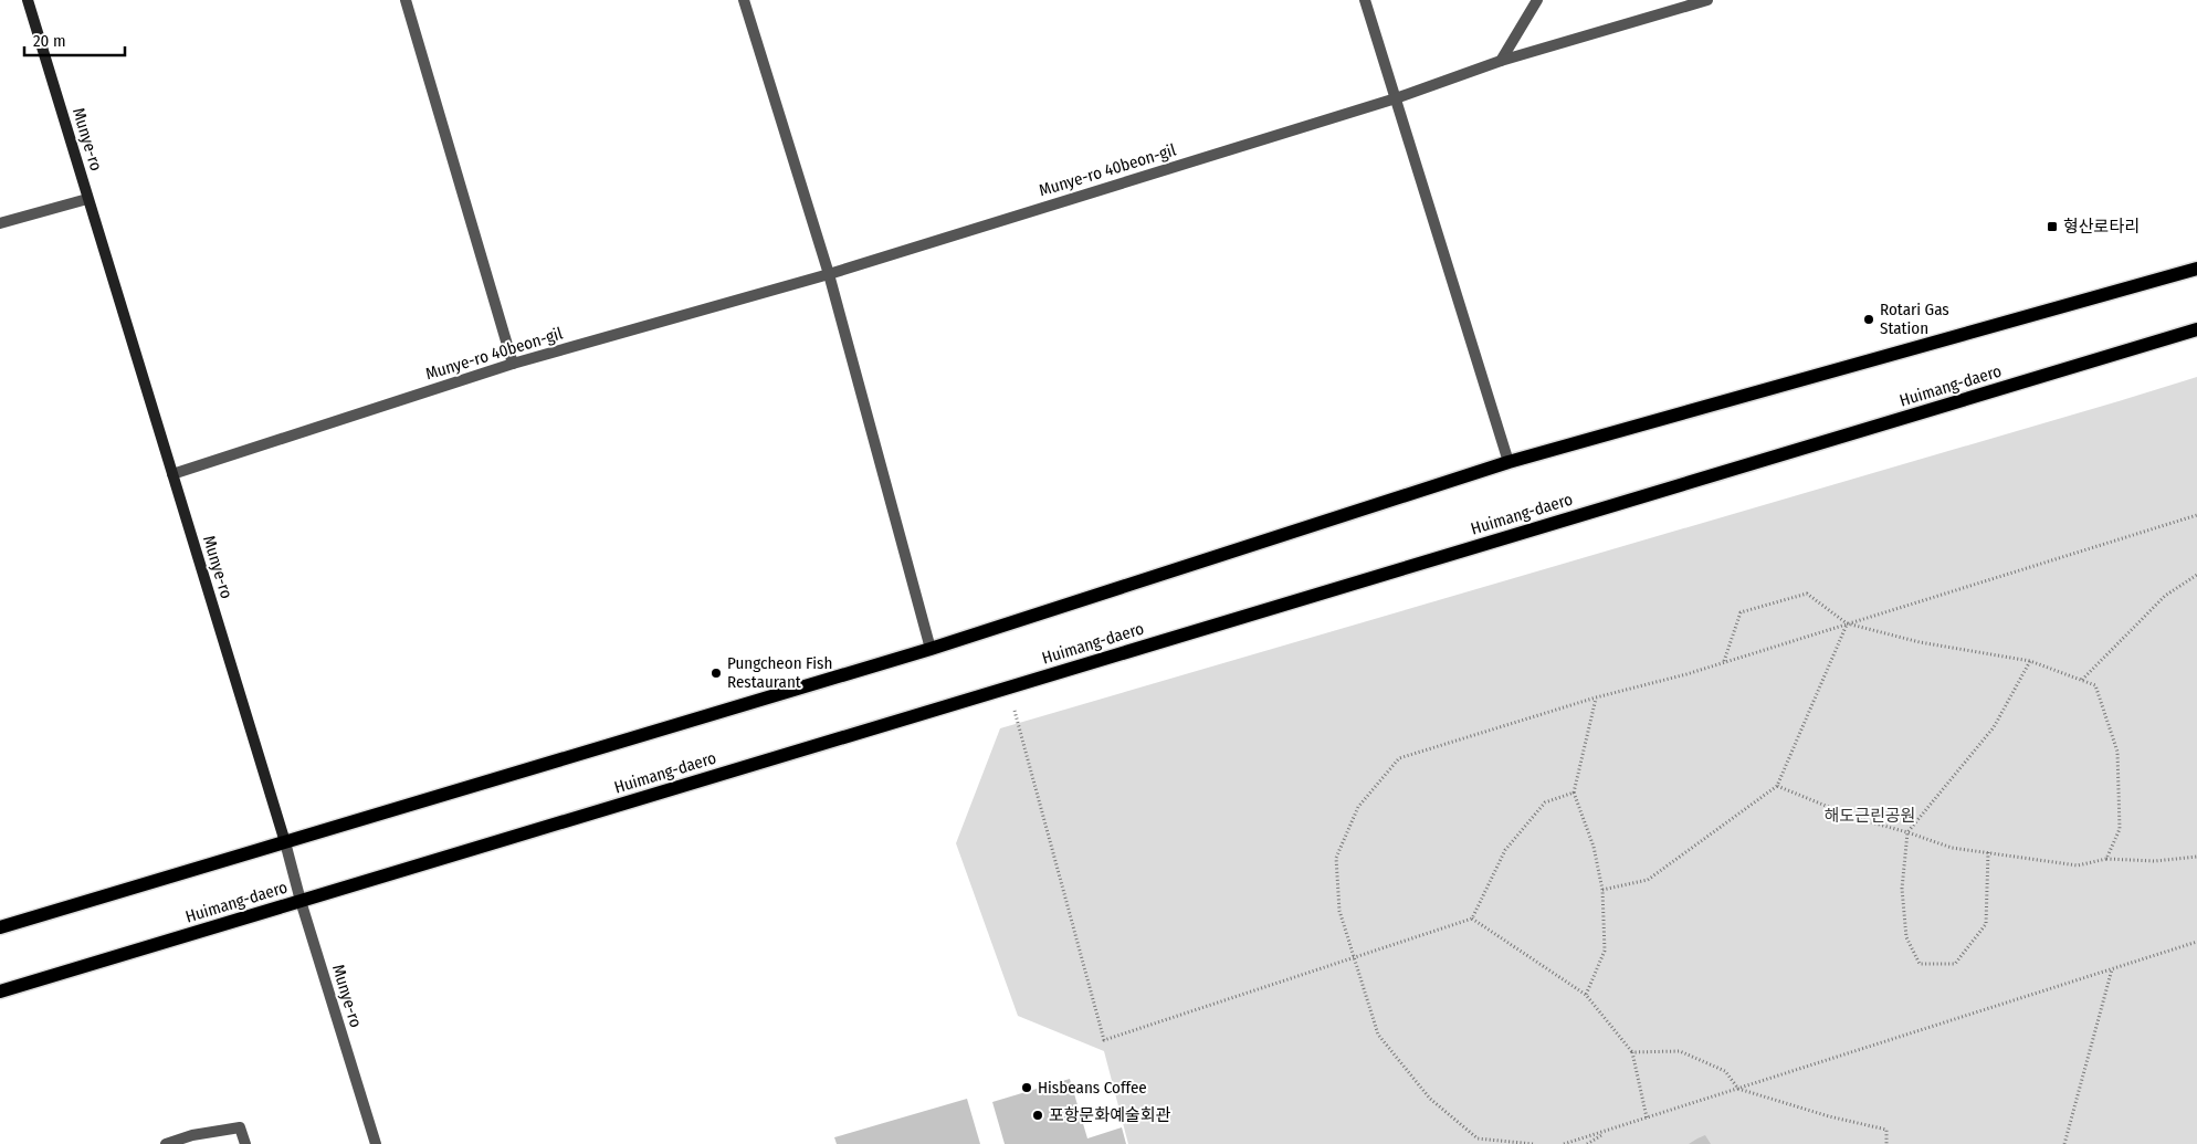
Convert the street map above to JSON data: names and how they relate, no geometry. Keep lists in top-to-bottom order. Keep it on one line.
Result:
{"streets":{"main road":["Munye-ro","Huimang-daero"],"street":["Munye-ro 40beon-gil"]},"crossings":[["Munye-ro","Munye-ro 40beon-gil"],["Munye-ro","Huimang-daero"]],"parks":["해도근린공원"],"places":{"transit":["형산로타리"],"other":["Rotari Gas Station","Pungcheon Fish Restaurant","Hisbeans Coffee","포항문화예술회관"]},"scale_bar":"20 m"}
